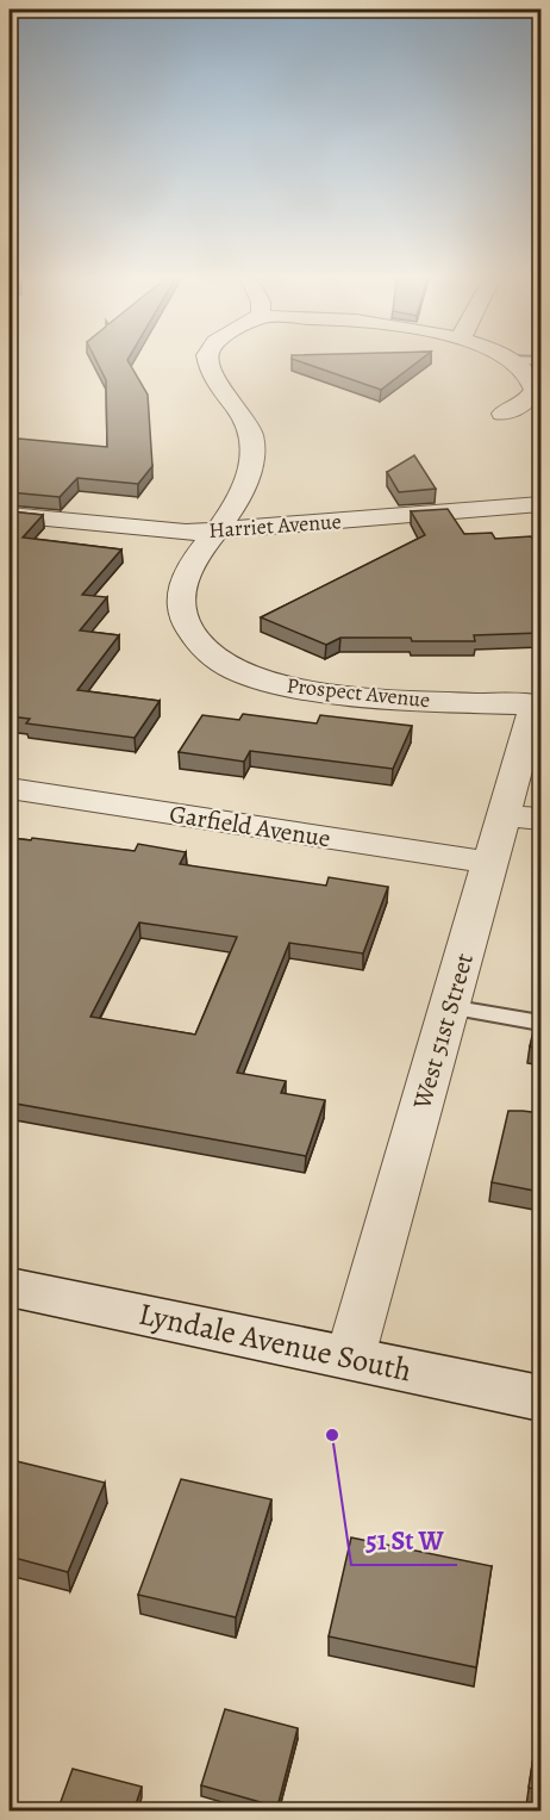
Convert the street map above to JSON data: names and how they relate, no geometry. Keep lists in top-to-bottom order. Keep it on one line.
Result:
{"streets":{"main road":["Lyndale Avenue South"],"street":["Harriet Avenue","Prospect Avenue","Garfield Avenue","West 51st Street"]},"crossings":[["Harriet Avenue","Prospect Avenue"],["Prospect Avenue","West 51st Street"],["Garfield Avenue","West 51st Street"],["West 51st Street","Lyndale Avenue South"]],"places":["51 St W"]}
